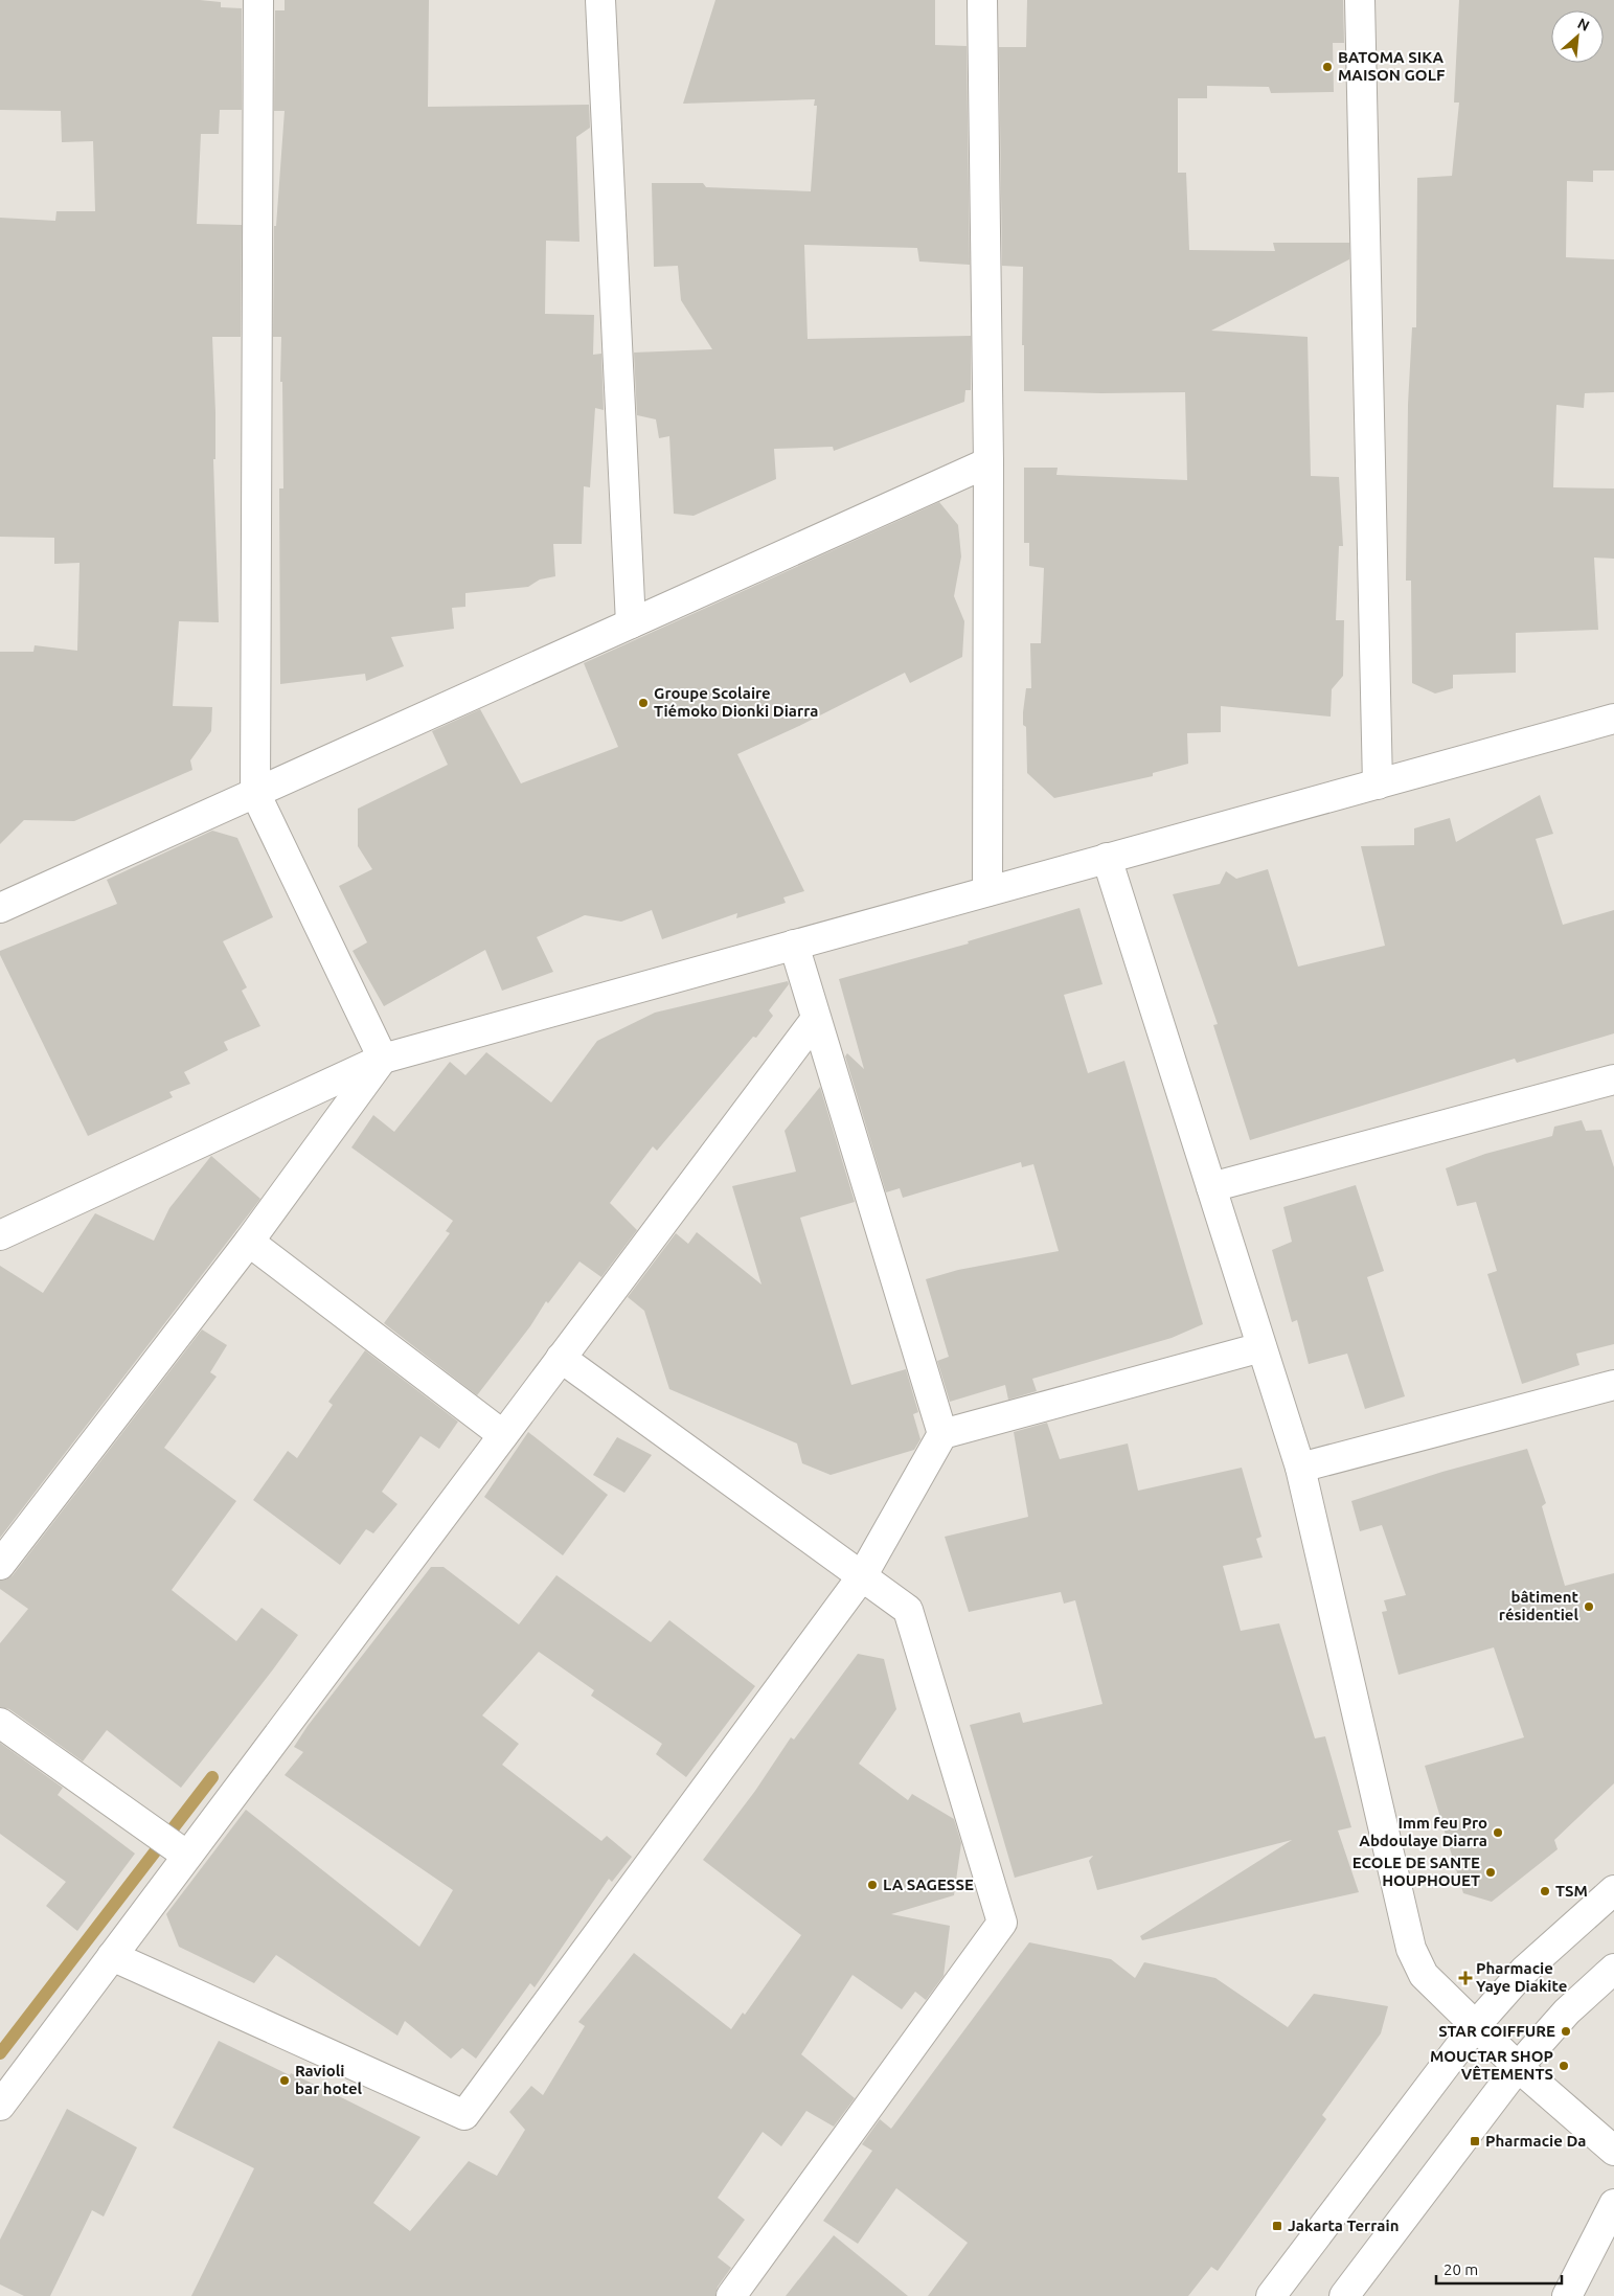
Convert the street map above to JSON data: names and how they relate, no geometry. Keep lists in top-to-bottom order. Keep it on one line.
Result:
{"places":{"other":["BATOMA SIKA MAISON GOLF","Groupe Scolaire Tiémoko Dionki Diarra","bâtiment résidentiel","Imm feu Pro Abdoulaye Diarra","ECOLE DE SANTE HOUPHOUET","LA SAGESSE","TSM","STAR COIFFURE","MOUCTAR SHOP VÊTEMENTS","Ravioli bar hotel"],"health":["Pharmacie Yaye Diakite"],"transit":["Pharmacie Da","Jakarta Terrain"]},"scale_bar":"20 m","north":"top right"}
